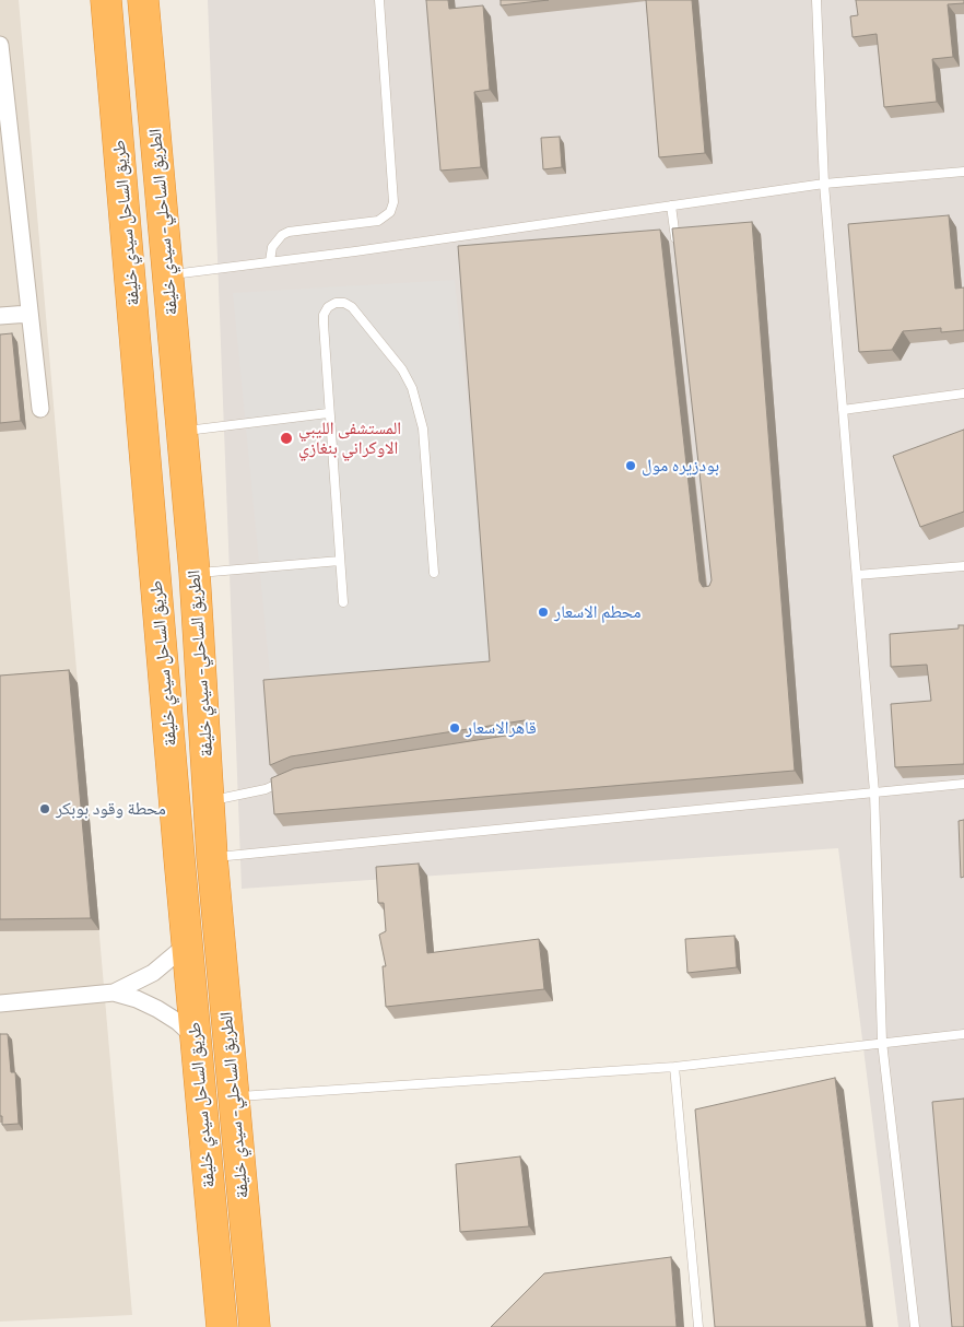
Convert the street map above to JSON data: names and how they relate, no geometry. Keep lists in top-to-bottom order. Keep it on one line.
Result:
{"streets":{"highway":["الطريق الساحلي- سيدي خليفة","طريق الساحل سيدي خليفة"]},"places":["المستشفى الليبي الاوكراني بنغازي","بودزيره مول","محطم الاسعار","قاهرالاسعار","محطة وقود بوبكر"]}
